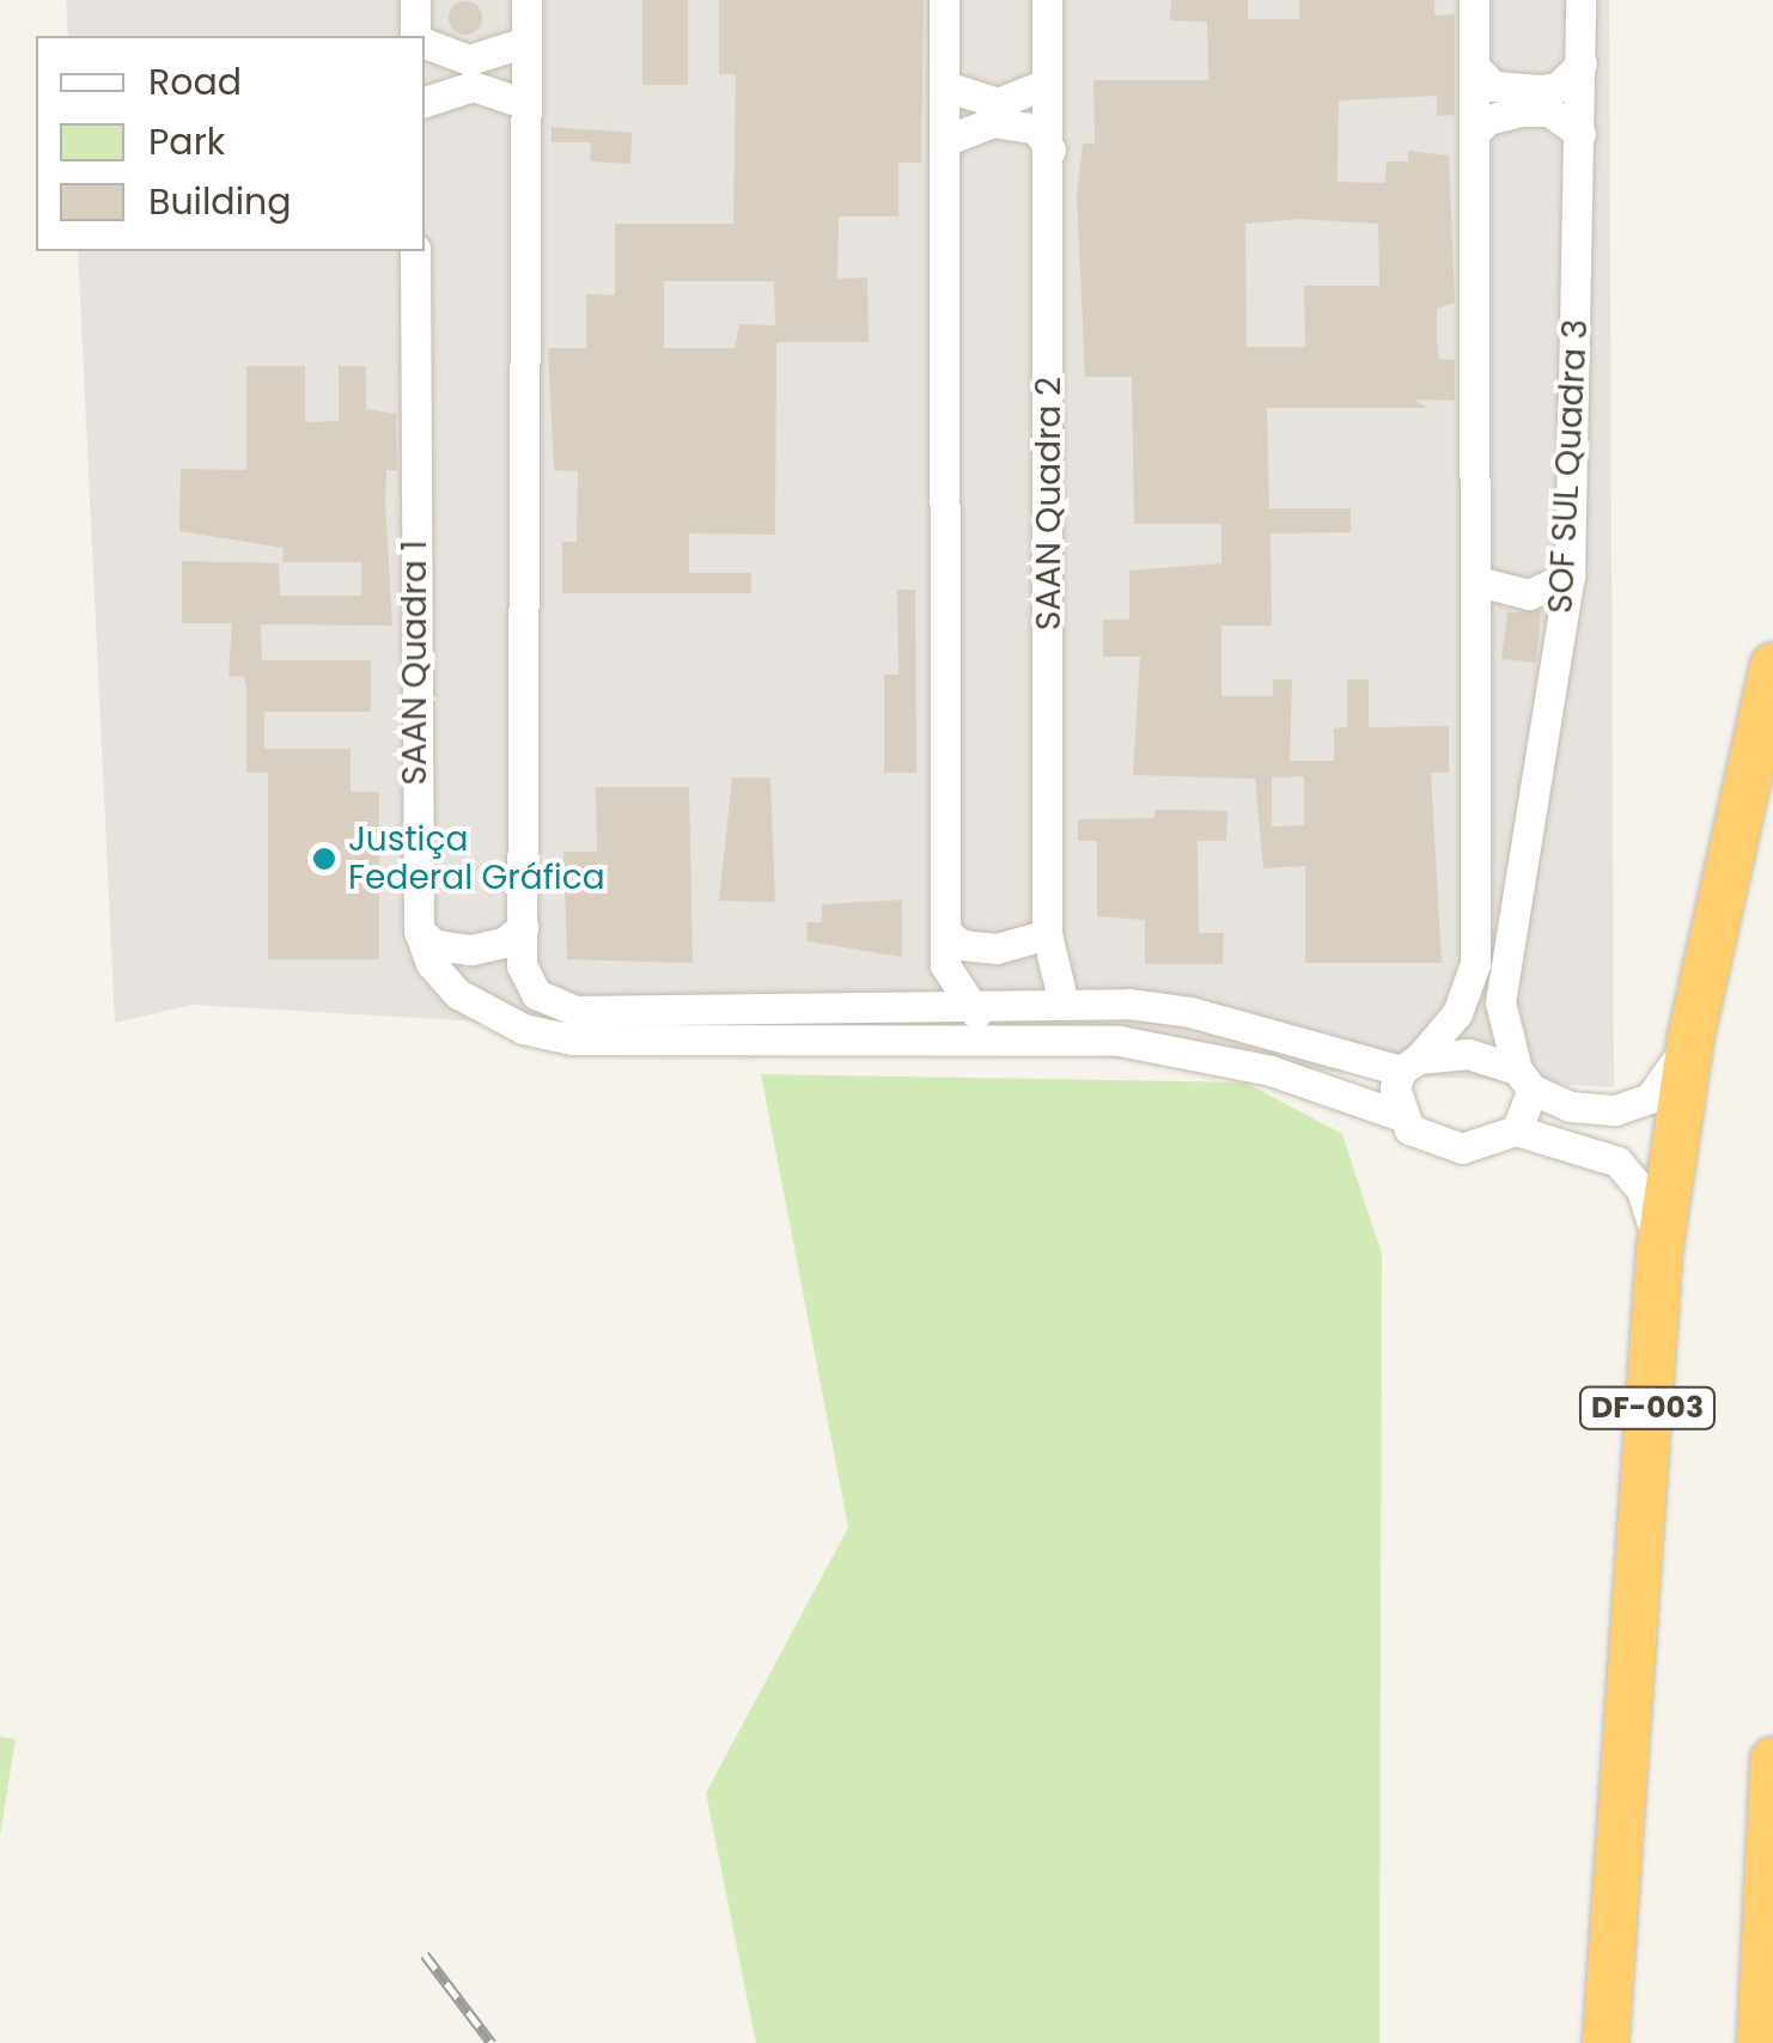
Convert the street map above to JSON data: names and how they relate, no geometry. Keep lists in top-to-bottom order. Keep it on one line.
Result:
{"streets":{"highway":["DF-003"],"street":["SOF SUL Quadra 3","SAAN Quadra 2","SAAN Quadra 1"]},"crossings":[["SOF SUL Quadra 3","SAAN Quadra 1"]],"places":["Justiça Federal Gráfica"],"legend":["Road","Park","Building"]}
